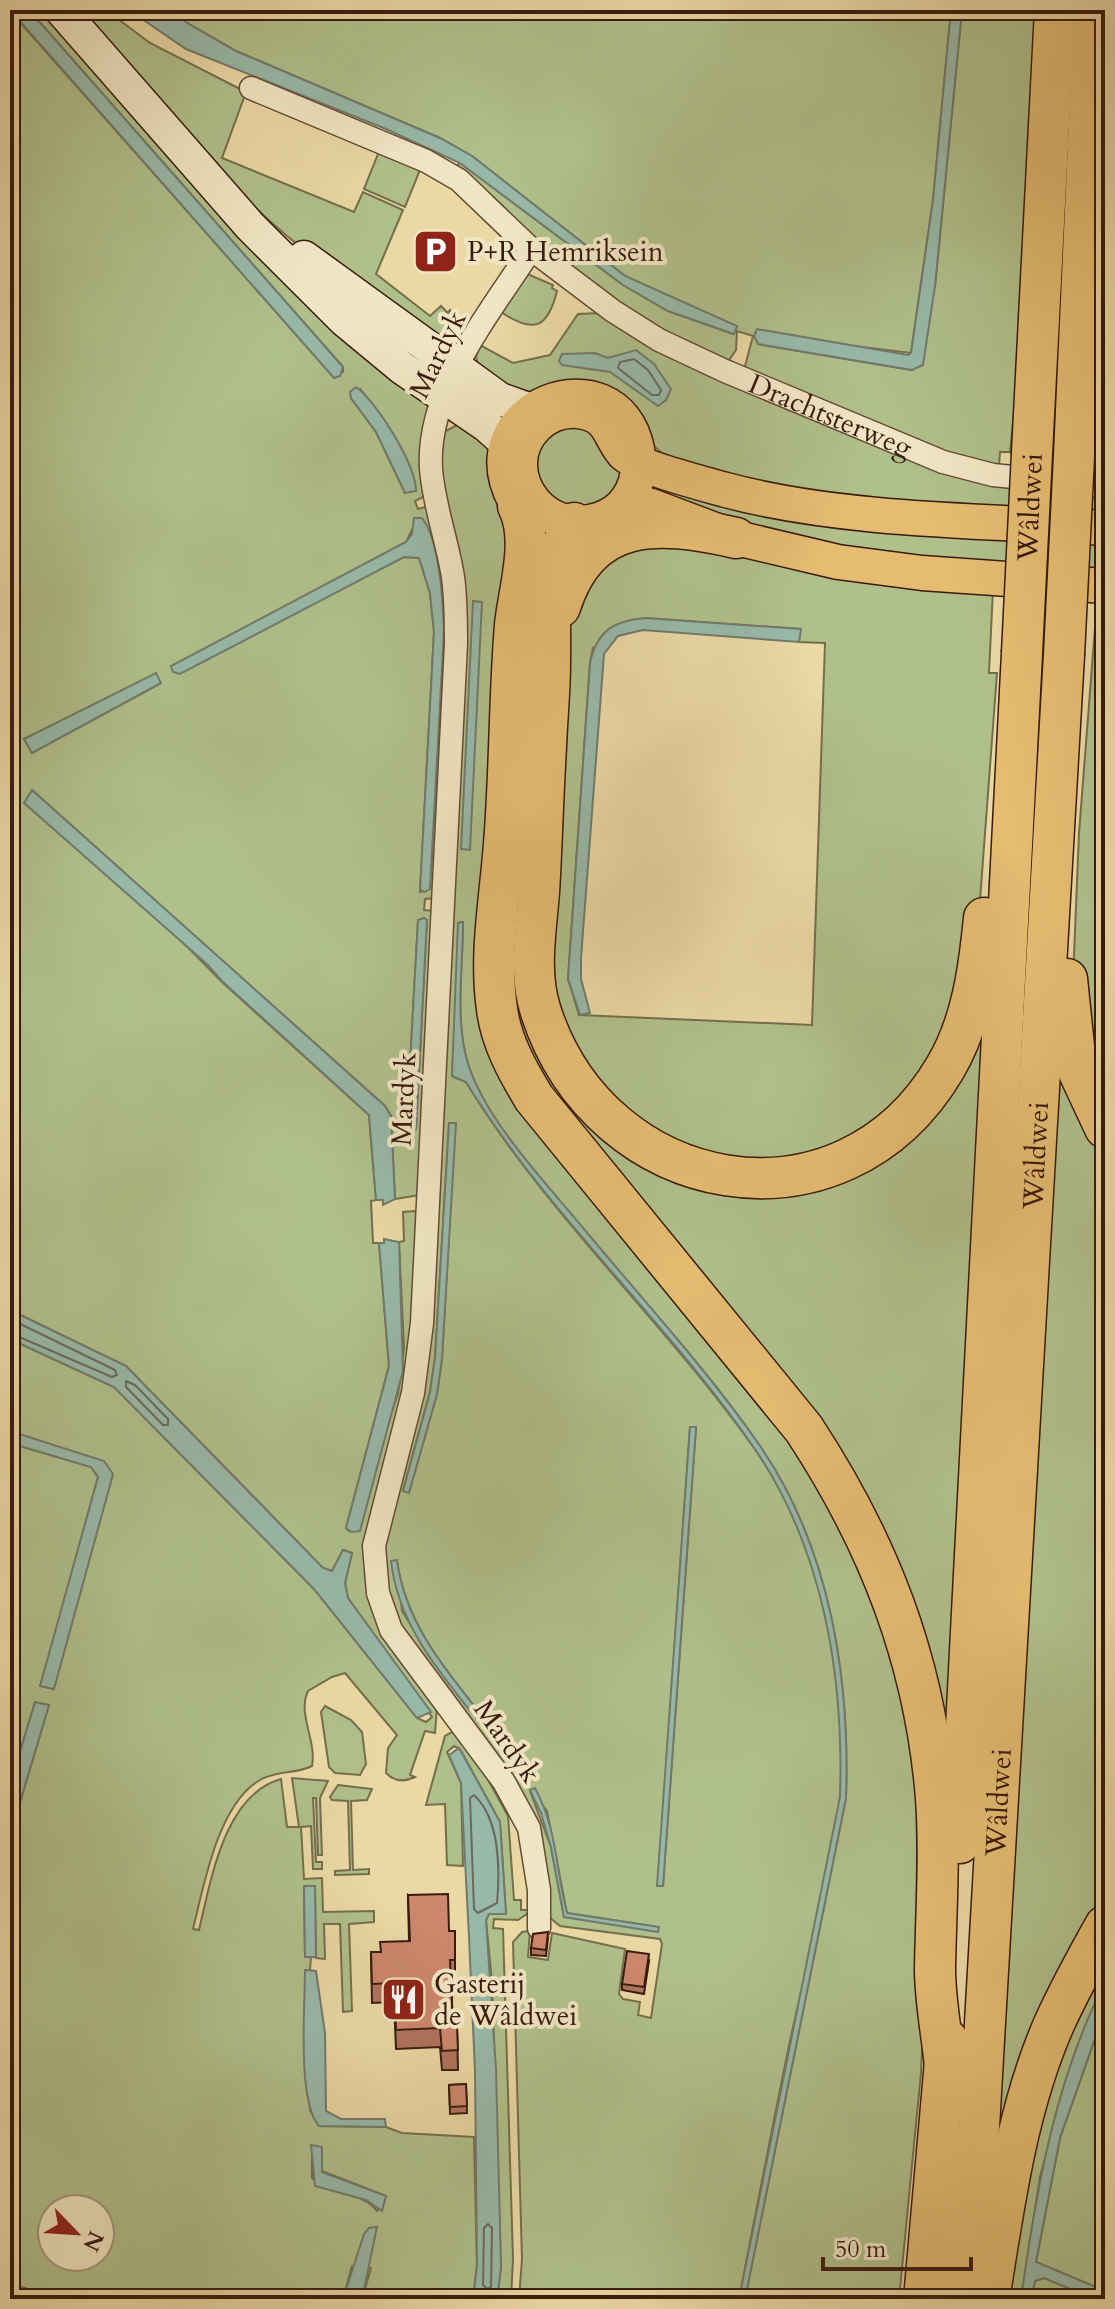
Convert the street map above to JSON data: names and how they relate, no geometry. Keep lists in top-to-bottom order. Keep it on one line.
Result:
{"streets":{"highway":["Wâldwei"],"street":["Mardyk","Drachtsterweg"]},"crossings":[["Mardyk","Drachtsterweg"]],"places":{"parking":["P+R Hemriksein"],"restaurant":["Gasterij de Wâldwei"]},"scale_bar":"50 m","north":"bottom right"}
